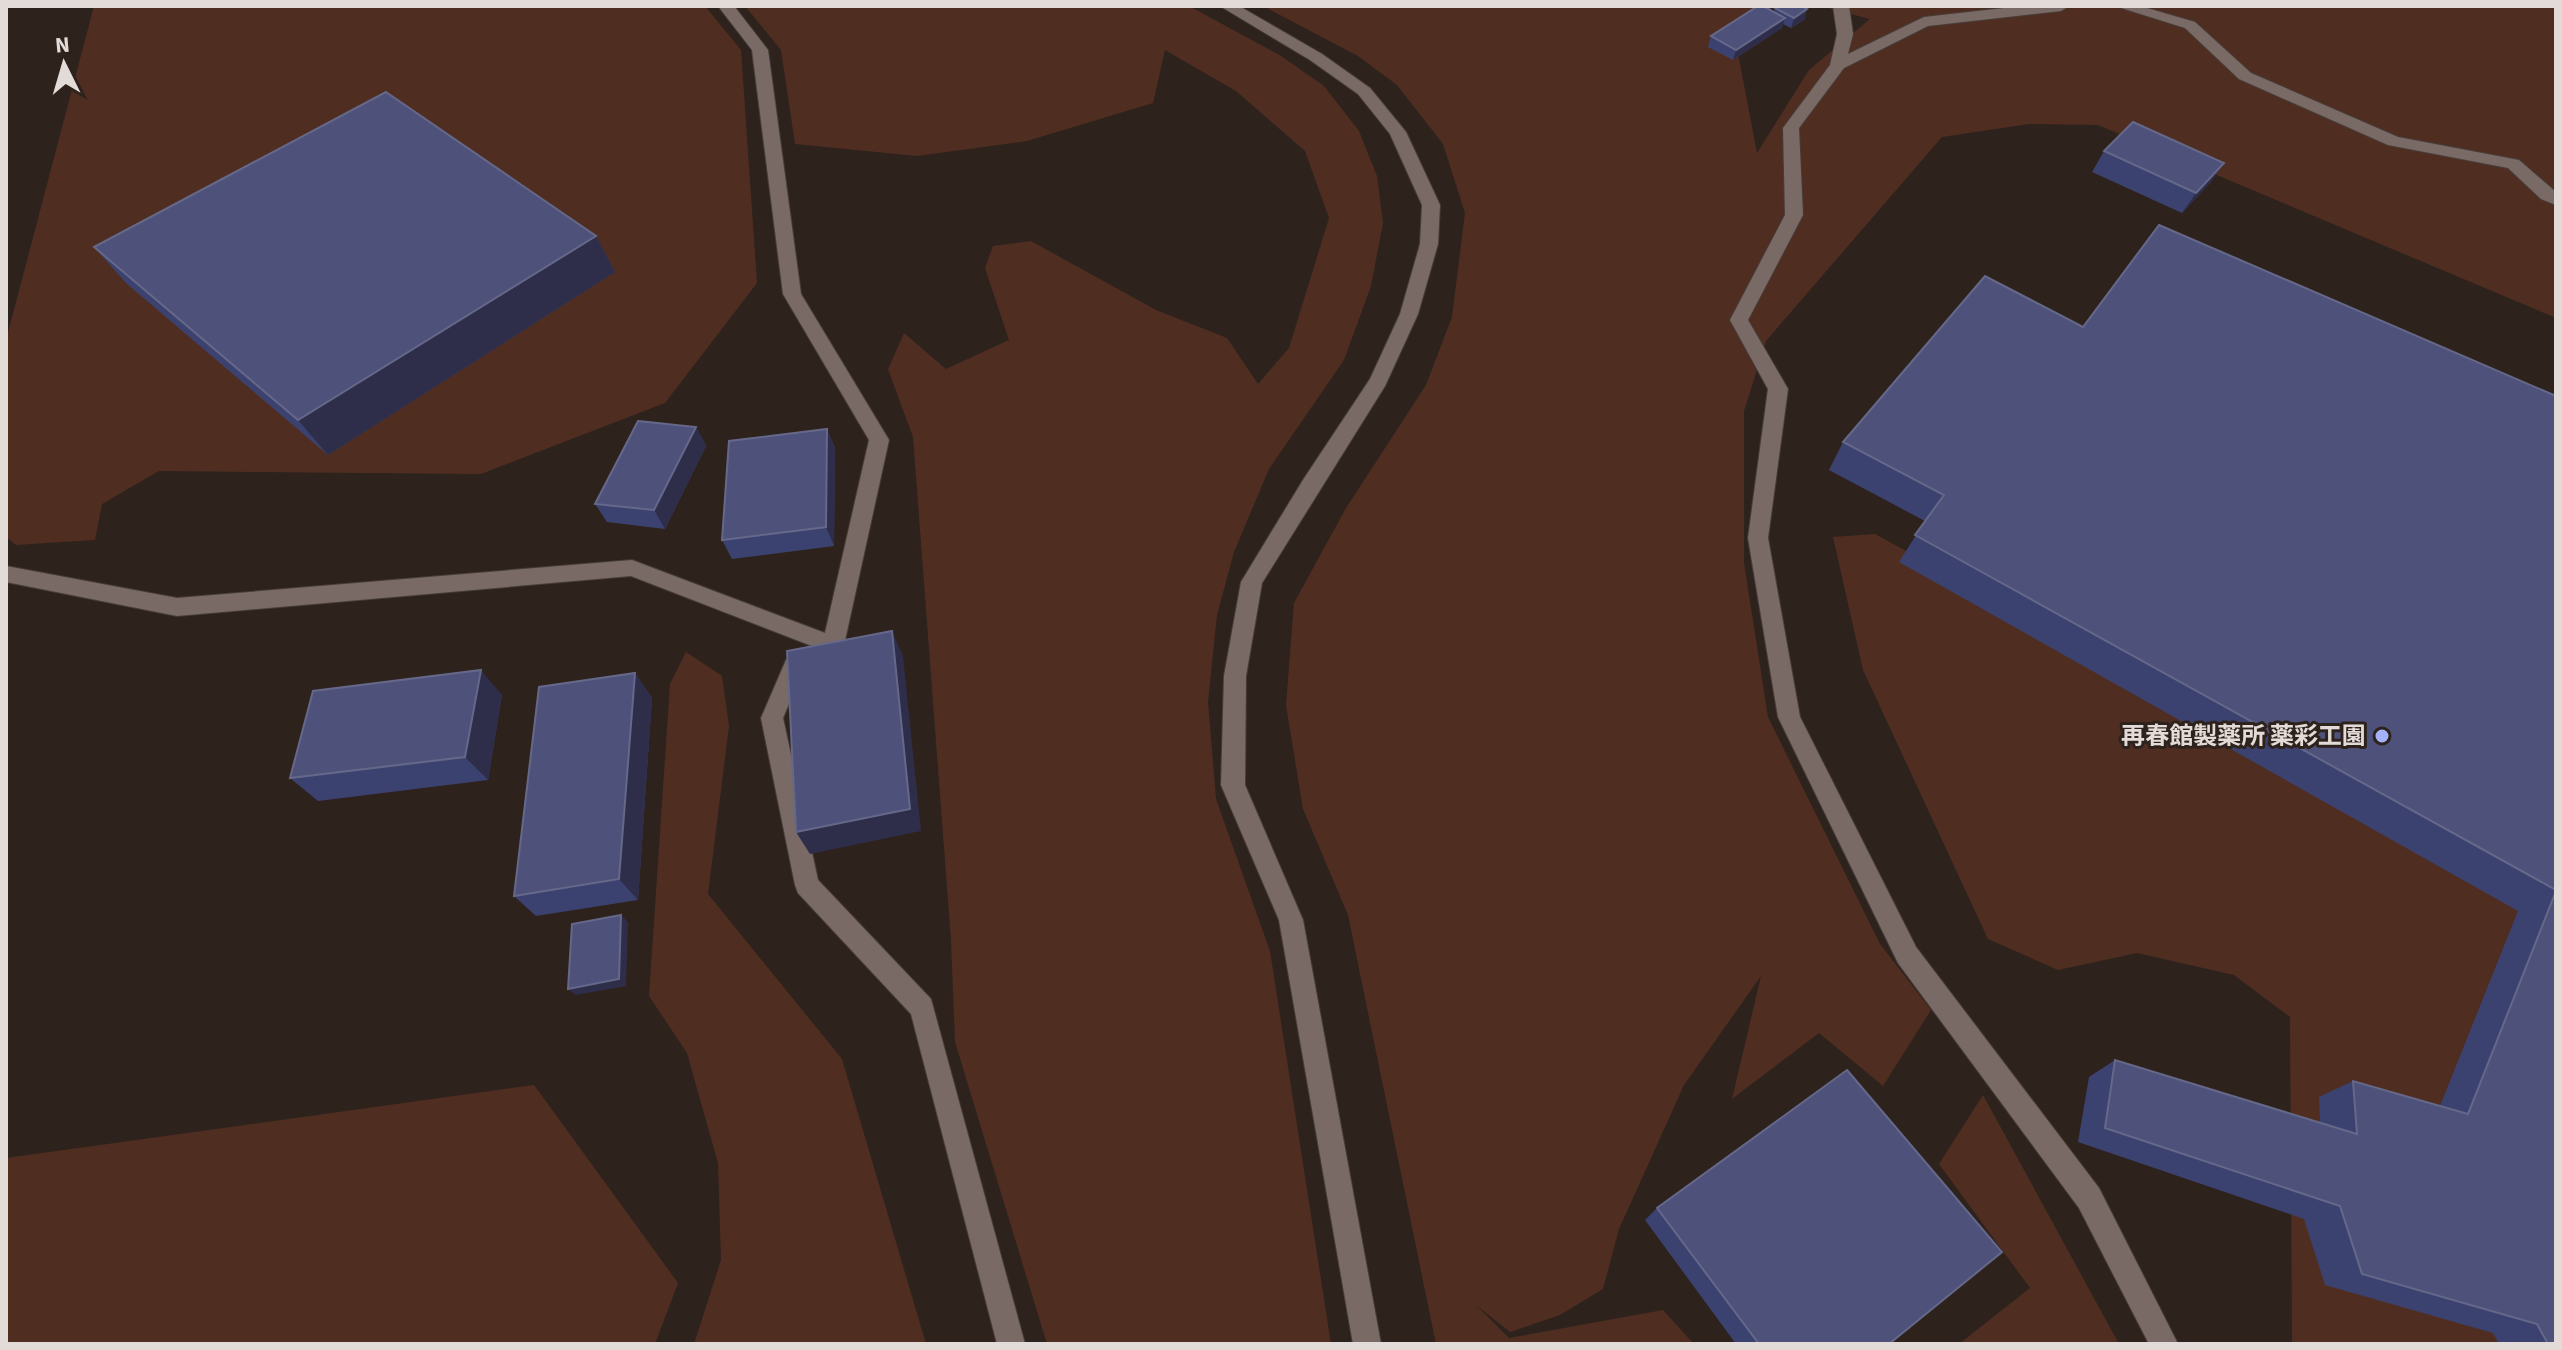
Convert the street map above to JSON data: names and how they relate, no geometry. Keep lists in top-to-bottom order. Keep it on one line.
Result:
{"places":["再春館製薬所 薬彩工園"],"north":"top"}
